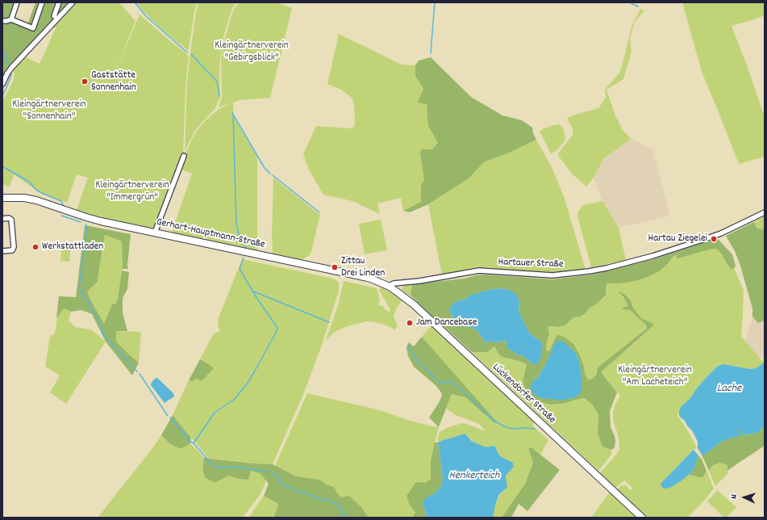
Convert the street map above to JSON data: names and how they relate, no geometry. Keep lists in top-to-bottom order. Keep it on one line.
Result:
{"streets":{"main road":["Gerhart-Hauptmann-Straße","Lückendorfer Straße"],"street":["Hartauer Straße"]},"crossings":[["Gerhart-Hauptmann-Straße","Hartauer Straße"],["Gerhart-Hauptmann-Straße","Lückendorfer Straße"],["Hartauer Straße","Lückendorfer Straße"]],"water":["Lache","Henkerteich"],"parks":["Kleingärtnerverein \"Gebirgsblick\"","Kleingärtnerverein \"Sonnenhain\"","Kleingärtnerverein \"Immergrün\"","Kleingärtnerverein \"Am Lacheteich\""],"places":["Gaststätte Sonnenhain","Hartau Ziegelei","Werkstattladen","Zittau Drei Linden","Jam Dancebase"],"north":"left"}
